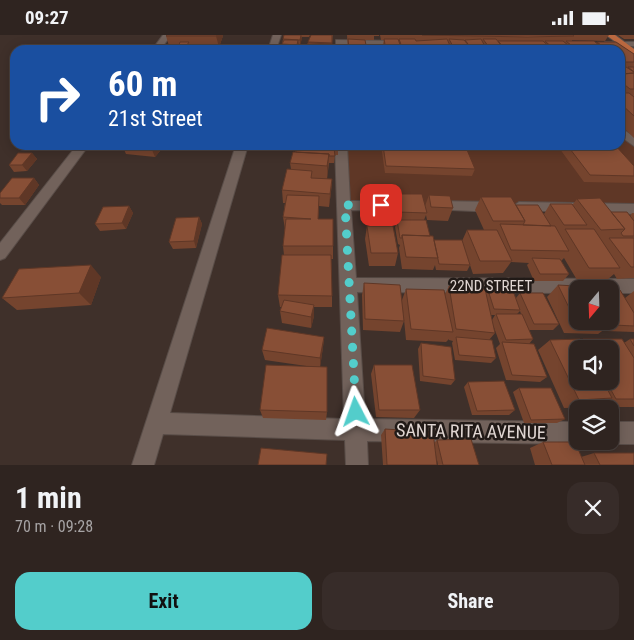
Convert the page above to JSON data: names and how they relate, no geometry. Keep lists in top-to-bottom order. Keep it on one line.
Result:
{"streets":{"street":["22ND STREET","SANTA RITA AVENUE"]},"north":"bottom","page":{"status":"09:27","turn":["60 m","21st Street"],"heading":["1 min","70 m · 09:28"],"buttons":["Exit","Share"]}}
